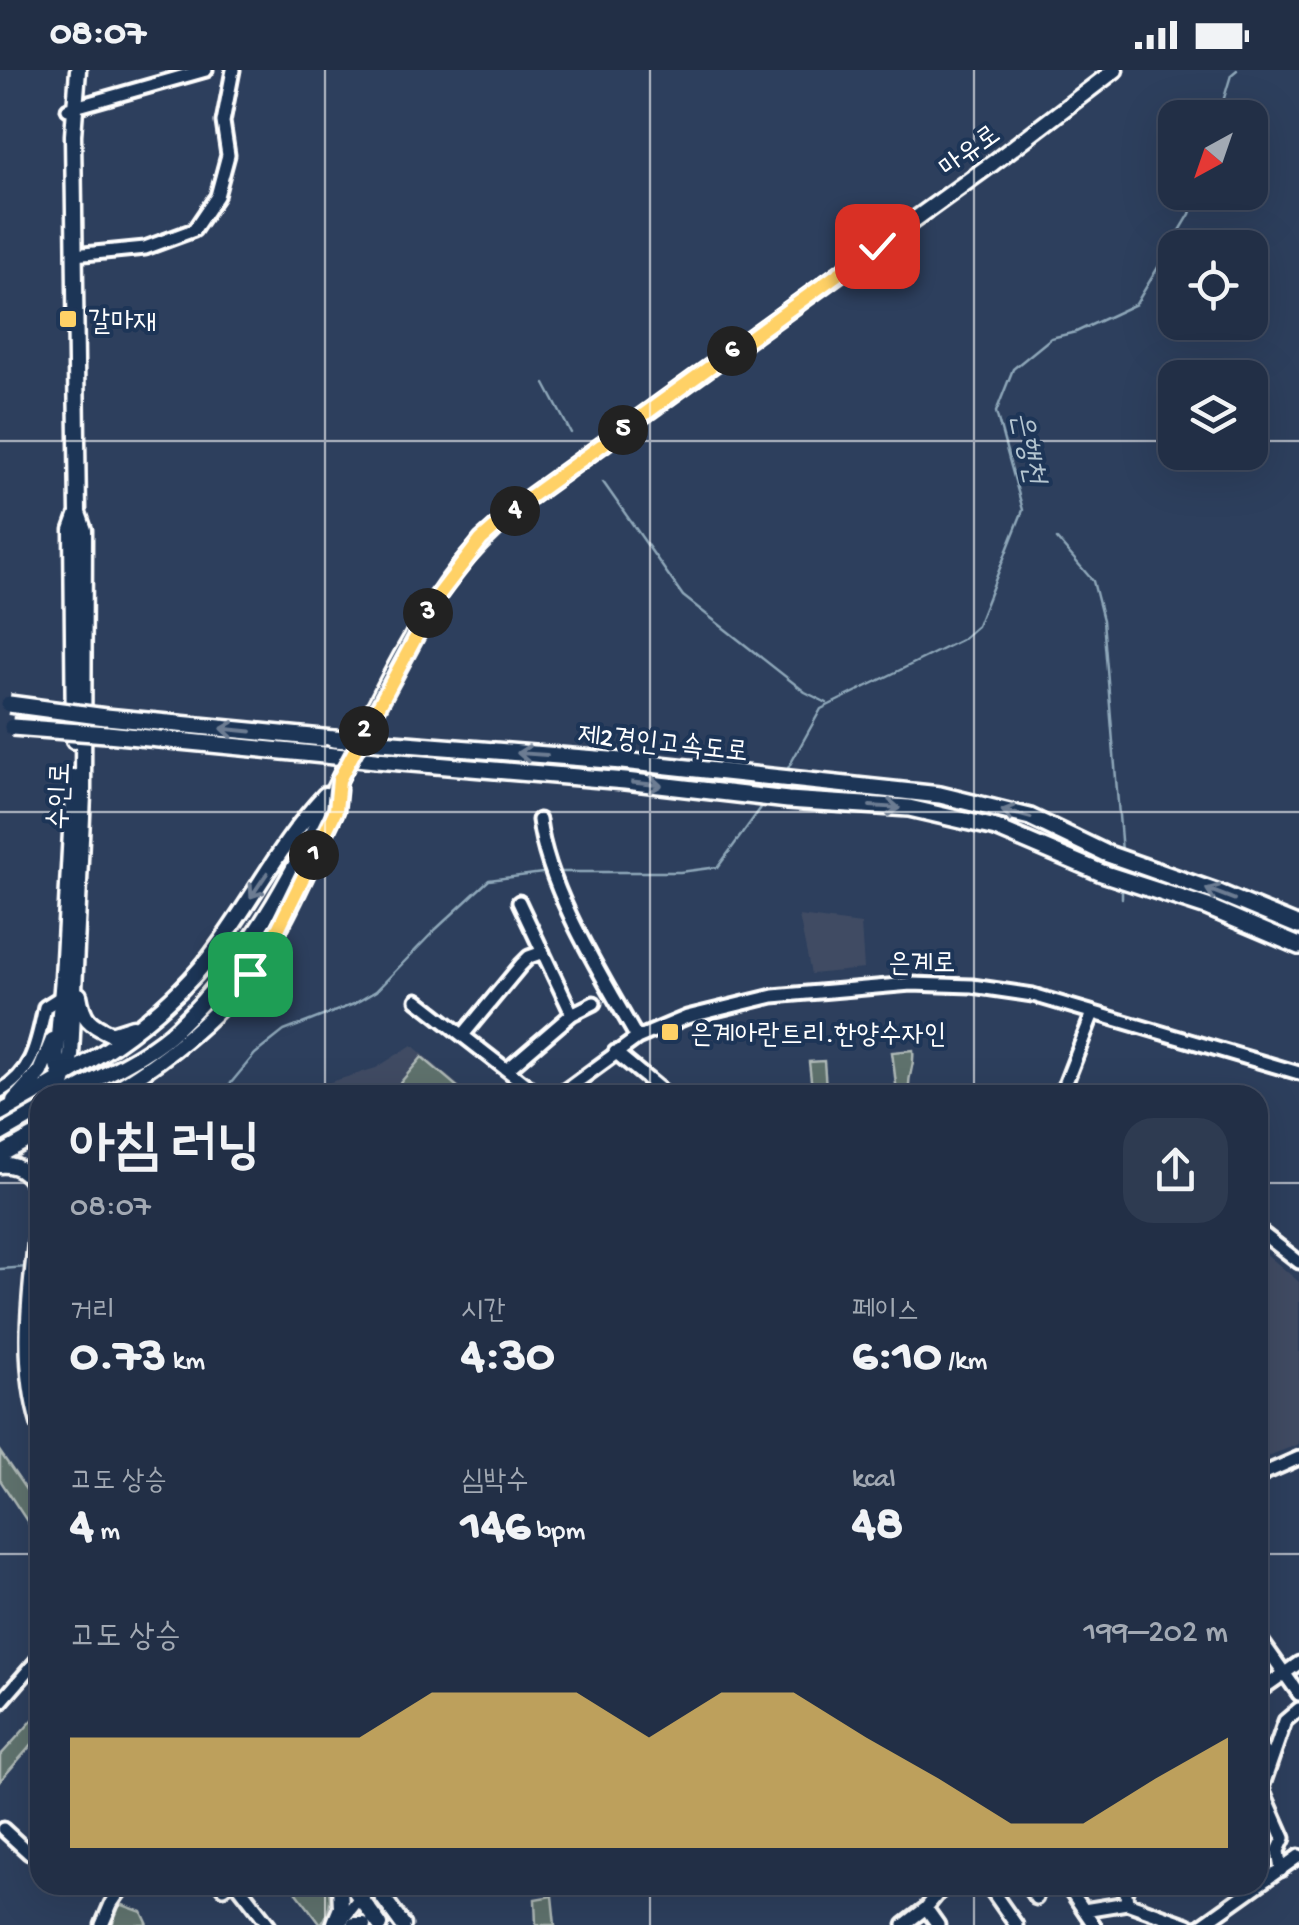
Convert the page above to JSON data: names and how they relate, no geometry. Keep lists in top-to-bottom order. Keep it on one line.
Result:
{"streets":{"highway":["제2경인고속도로"],"main road":["마유로","수인로"],"street":["은계로"]},"water":["은행천"],"places":{"transit":["갈마재","은계아란트리.한양수자인"]},"north":"bottom left","page":{"status":"08:07","pins":["6","5","4","3","2","1"],"heading":["아침 러닝","08:07"],"stats":[["거리","0.73 km"],["시간","4:30"],["페이스","6:10 /km"],["고도 상승","4 m"],["심박수","146 bpm"],["kcal","48"]],"chart":["고도 상승","199–202 m"]}}
